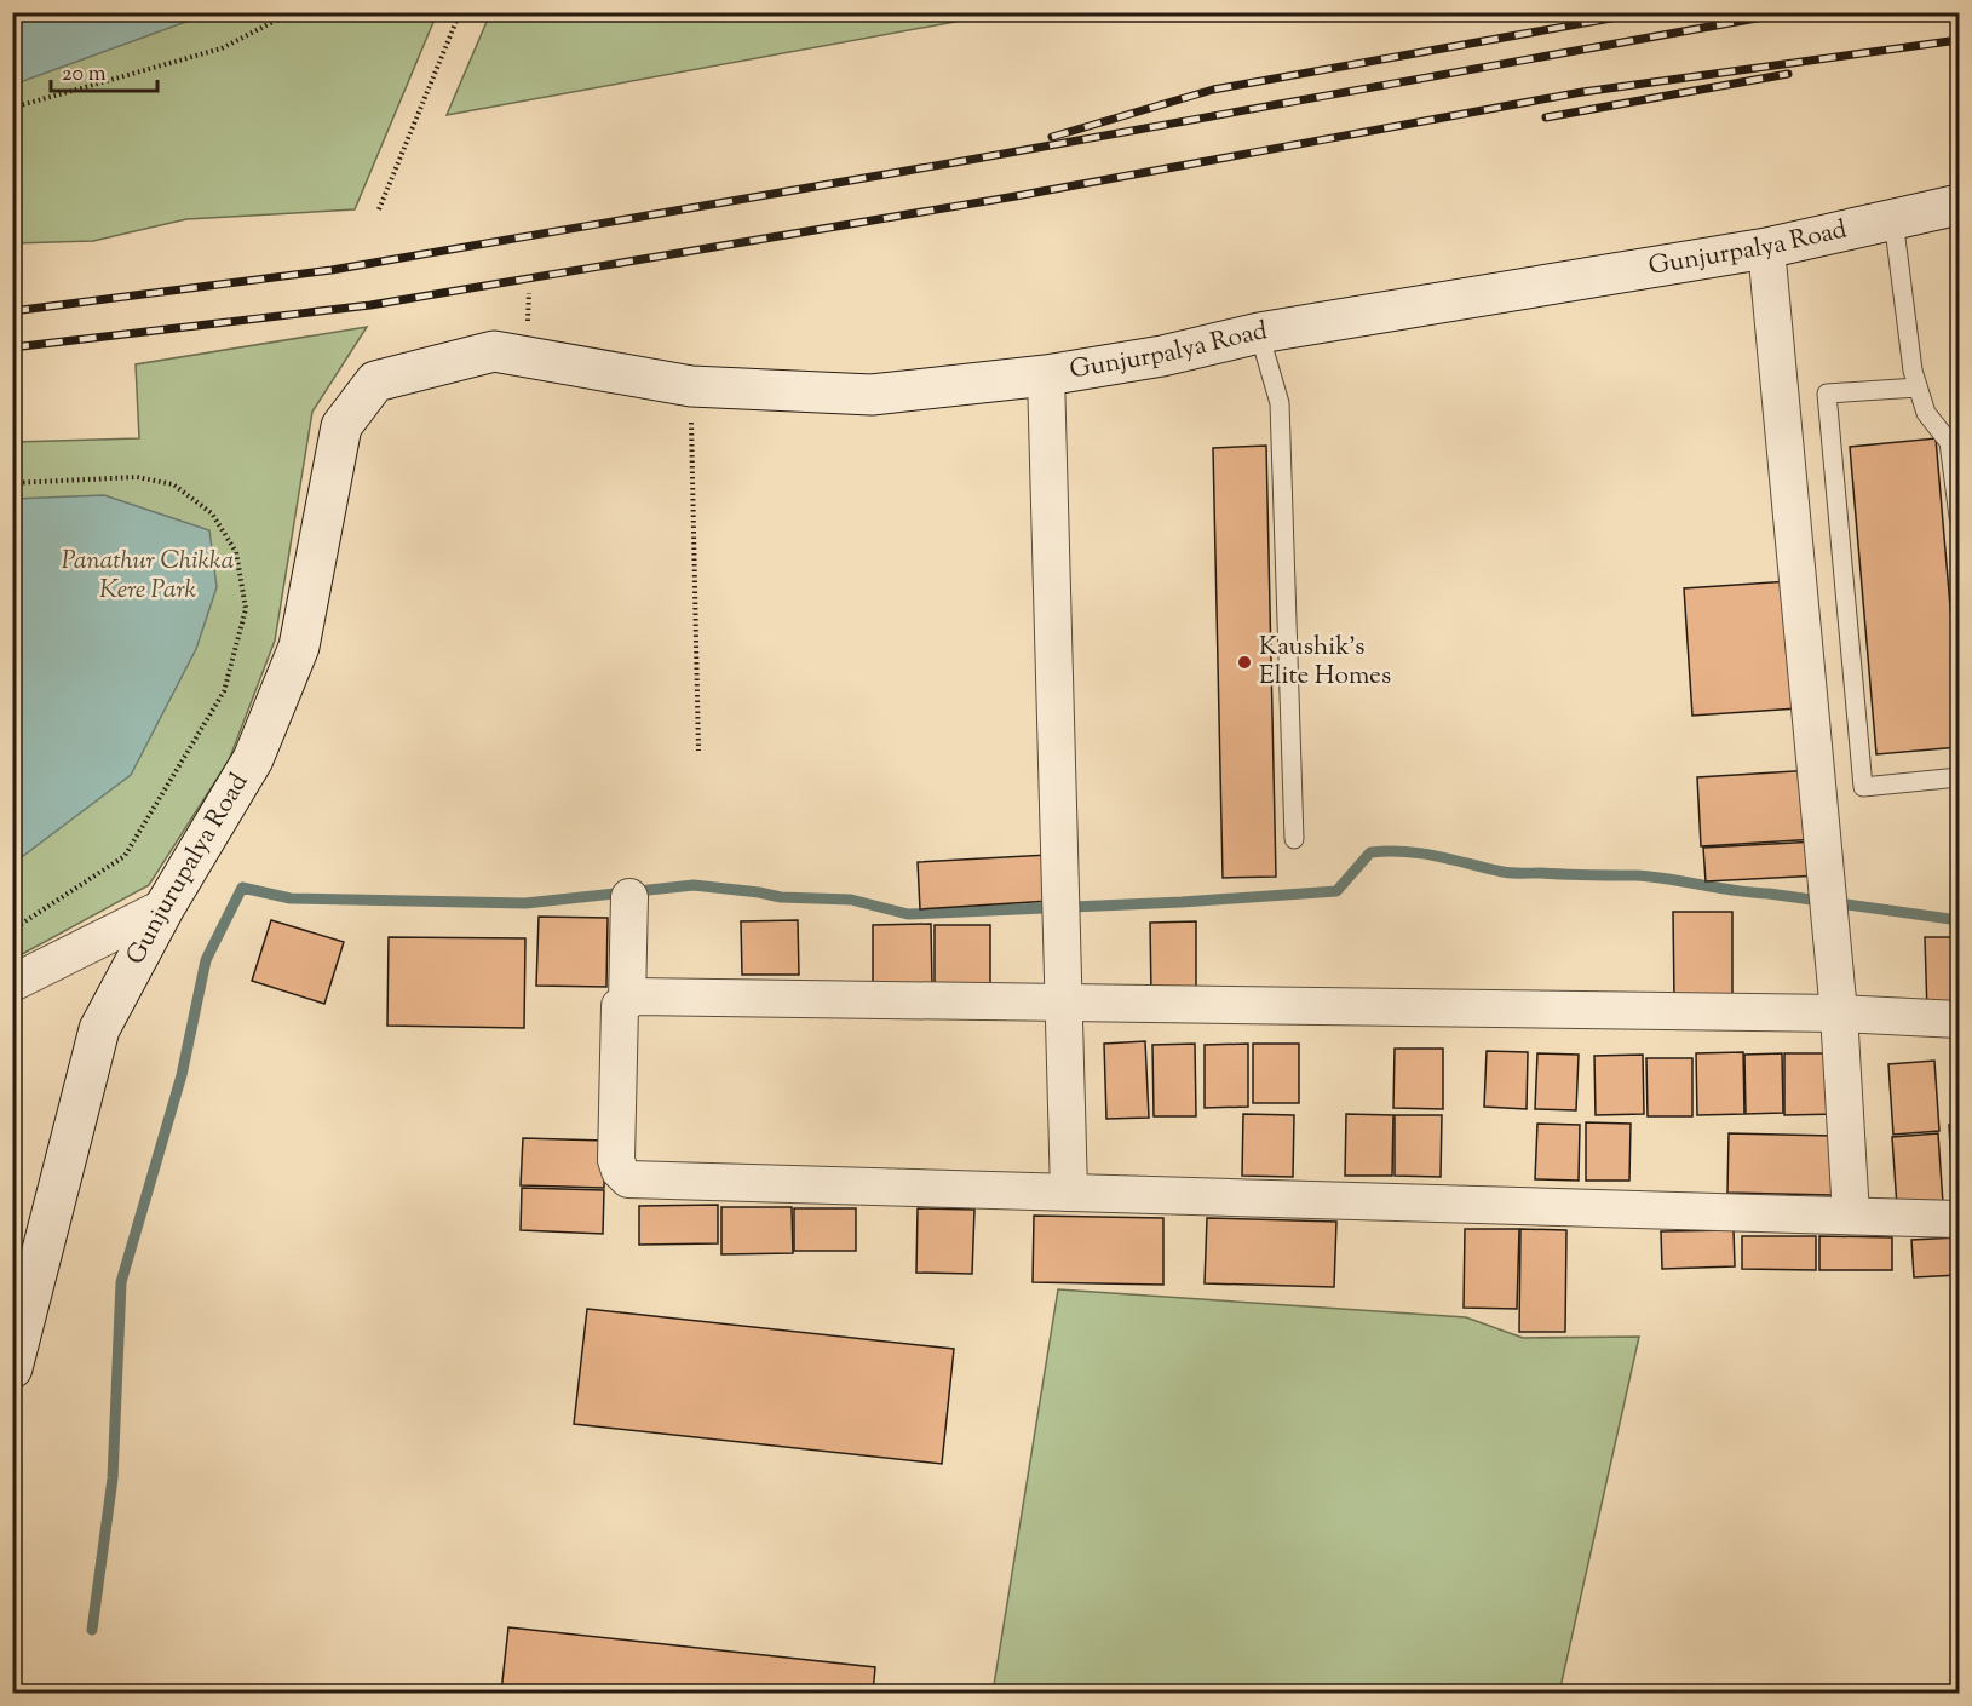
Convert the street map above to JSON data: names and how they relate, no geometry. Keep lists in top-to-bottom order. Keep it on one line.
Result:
{"streets":{"street":["Gunjurpalya Road","Gunjurupalya Road"]},"crossings":[["Gunjurpalya Road","Gunjurupalya Road"]],"parks":["Panathur Chikka Kere Park"],"places":["Kaushik's Elite Homes"],"scale_bar":"20 m"}
